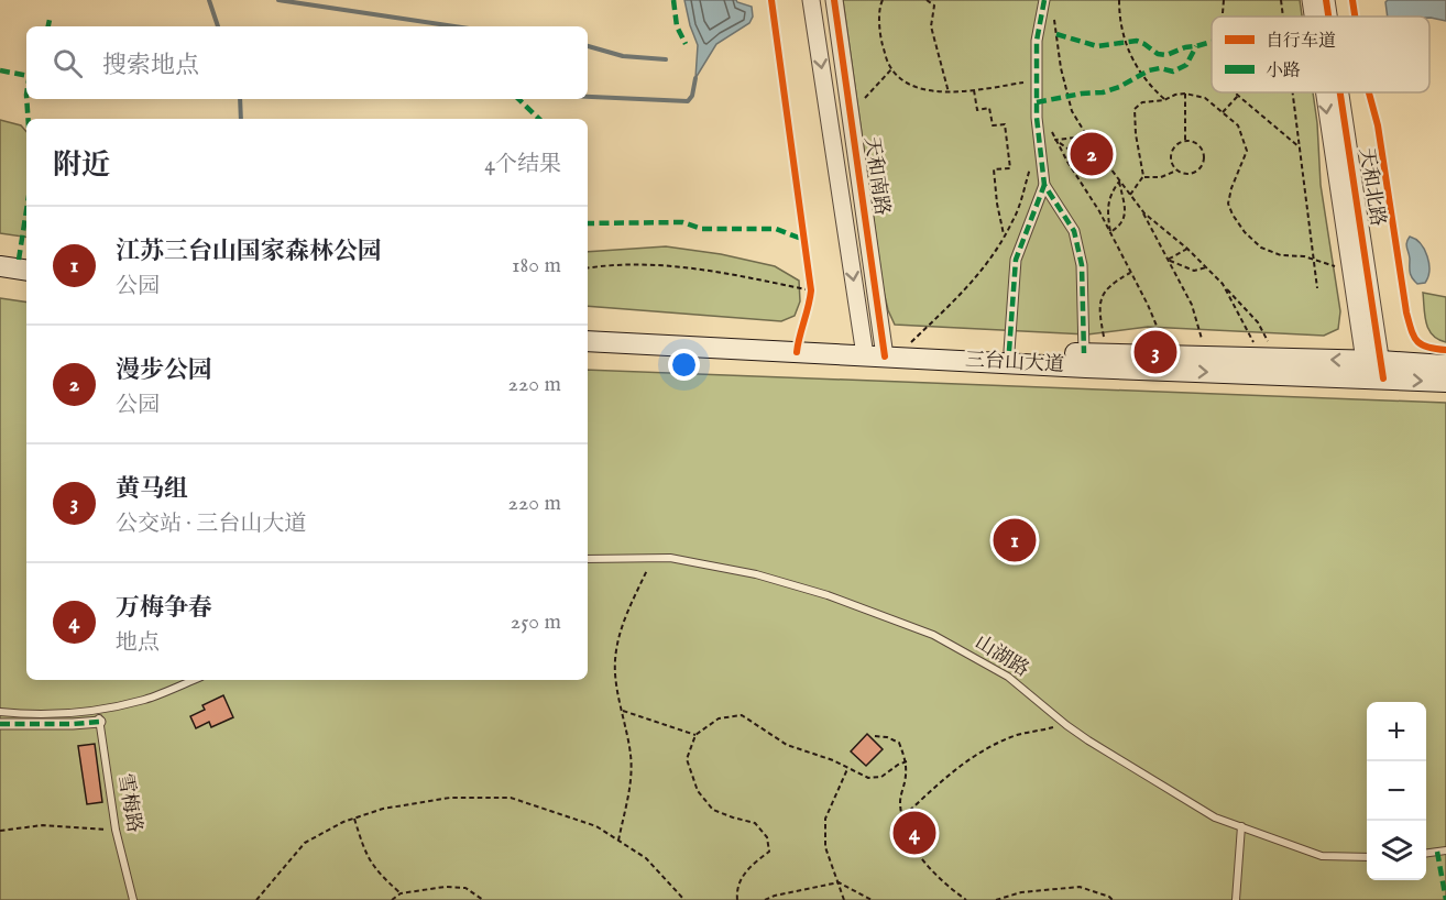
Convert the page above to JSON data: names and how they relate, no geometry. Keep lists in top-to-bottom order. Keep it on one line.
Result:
{"streets":{"main road":["三台山大道"],"street":["天和南路","天和北路"],"lane":["山湖路","雪梅路"]},"crossings":[["天和南路","三台山大道"],["天和北路","三台山大道"]],"legend":["自行车道","小路"],"page":{"search":"搜索地点","heading":["附近","4个结果"],"pins":["2","3","1","4"],"list":[{"mark":"1","name":"江苏三台山国家森林公园","note":"公园","value":"180 m"},{"mark":"2","name":"漫步公园","note":"公园","value":"220 m"},{"mark":"3","name":"黄马组","note":"公交站 · 三台山大道","value":"220 m"},{"mark":"4","name":"万梅争春","note":"地点","value":"250 m"}],"map_buttons":["+","−"]}}
